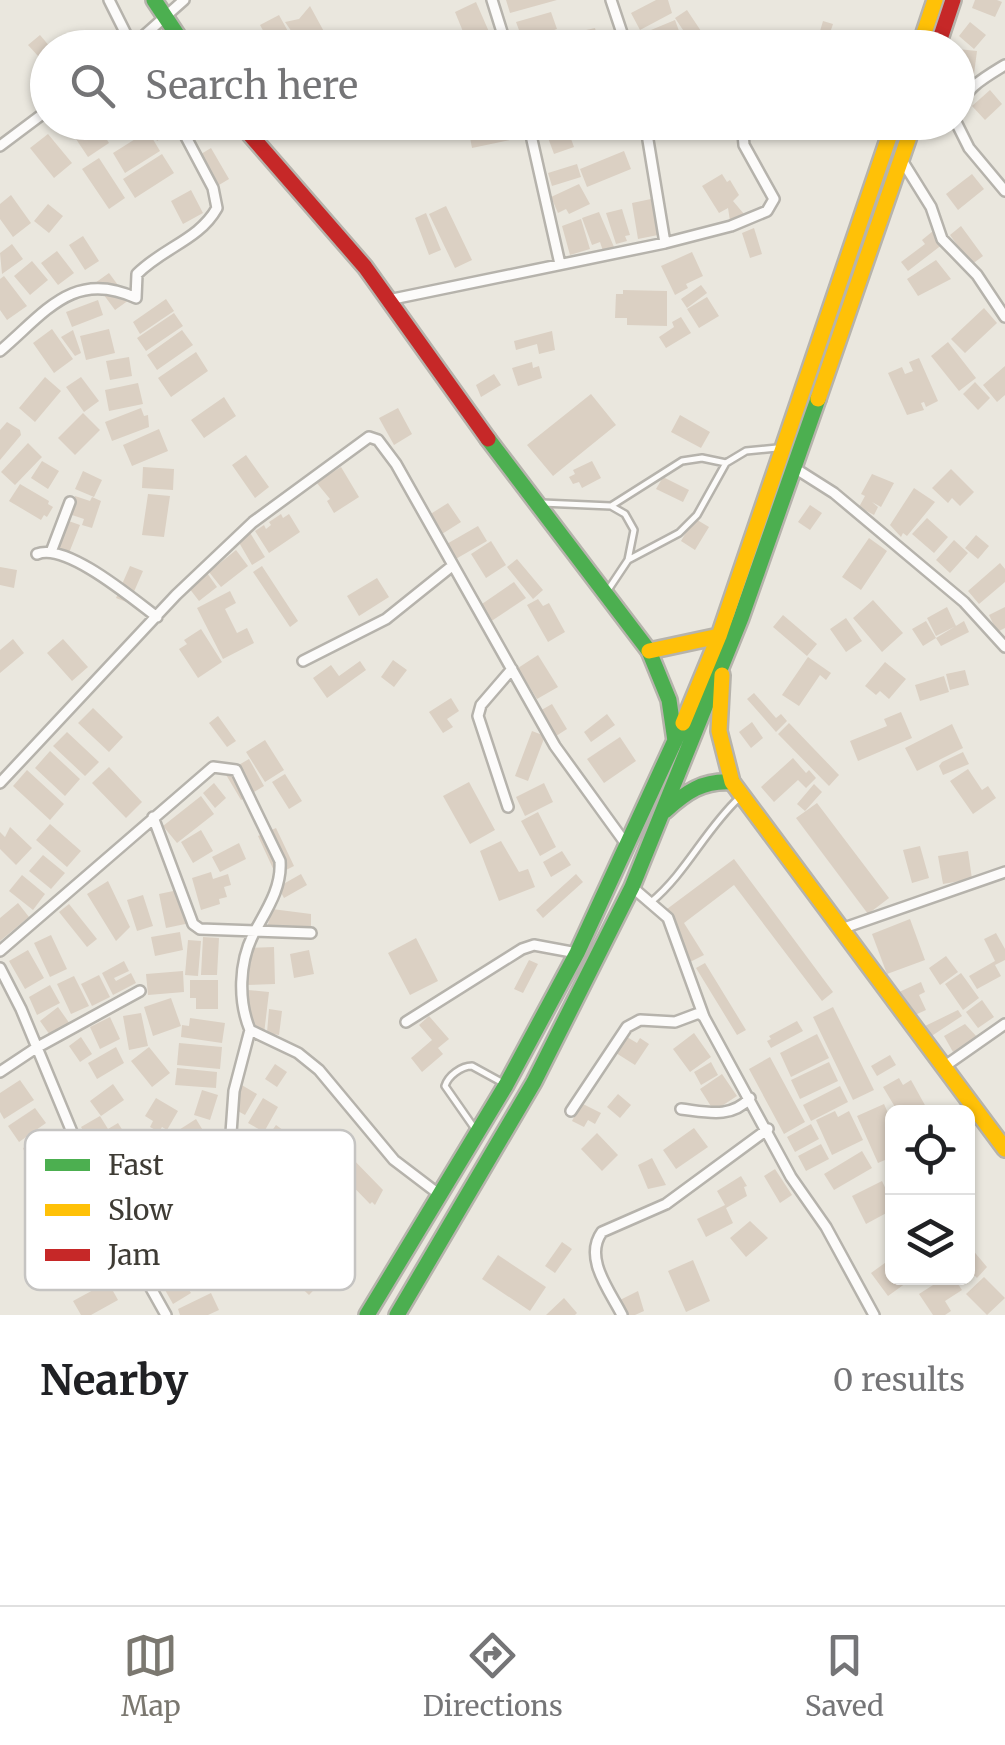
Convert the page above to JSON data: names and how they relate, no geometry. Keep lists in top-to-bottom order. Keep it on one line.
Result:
{"legend":["Fast","Slow","Jam"],"page":{"search":"Search here","heading":["Nearby","0 results"],"nav":["Map","Directions","Saved"]}}
